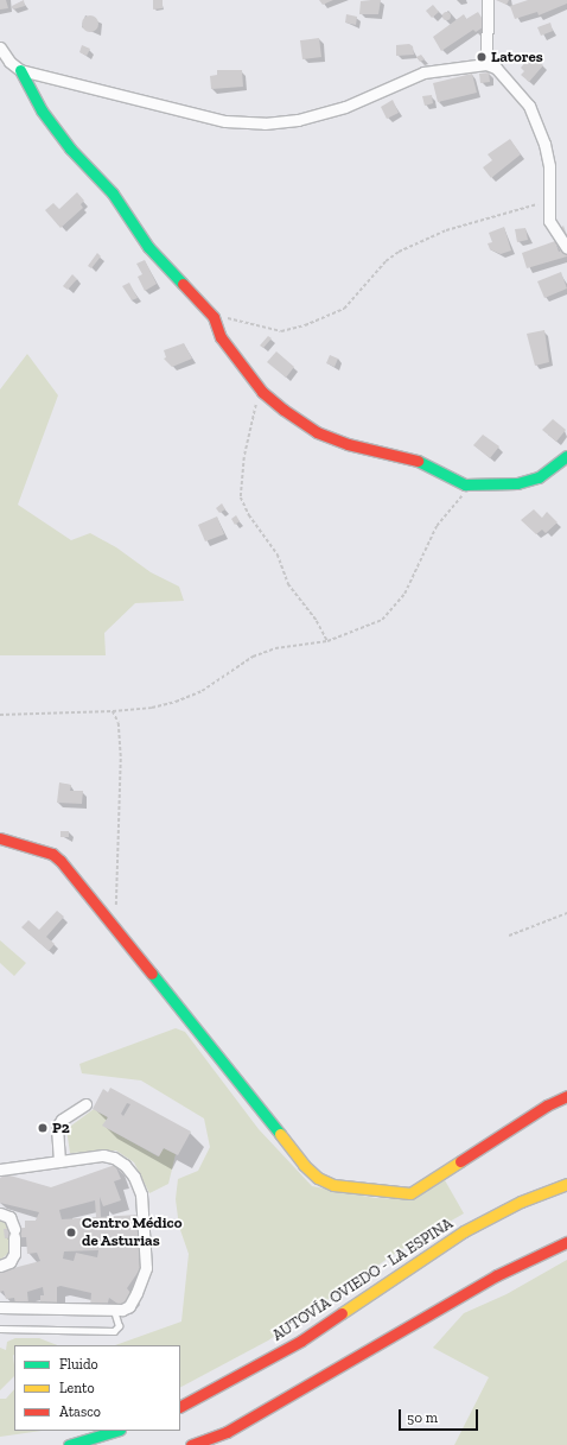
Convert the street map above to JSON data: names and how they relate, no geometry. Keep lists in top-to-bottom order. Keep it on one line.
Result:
{"streets":{"main road":["AUTOVÍA OVIEDO - LA ESPINA"]},"places":["Latores","P2","Centro Médico de Asturias"],"legend":["Fluido","Lento","Atasco"],"scale_bar":"50 m"}
